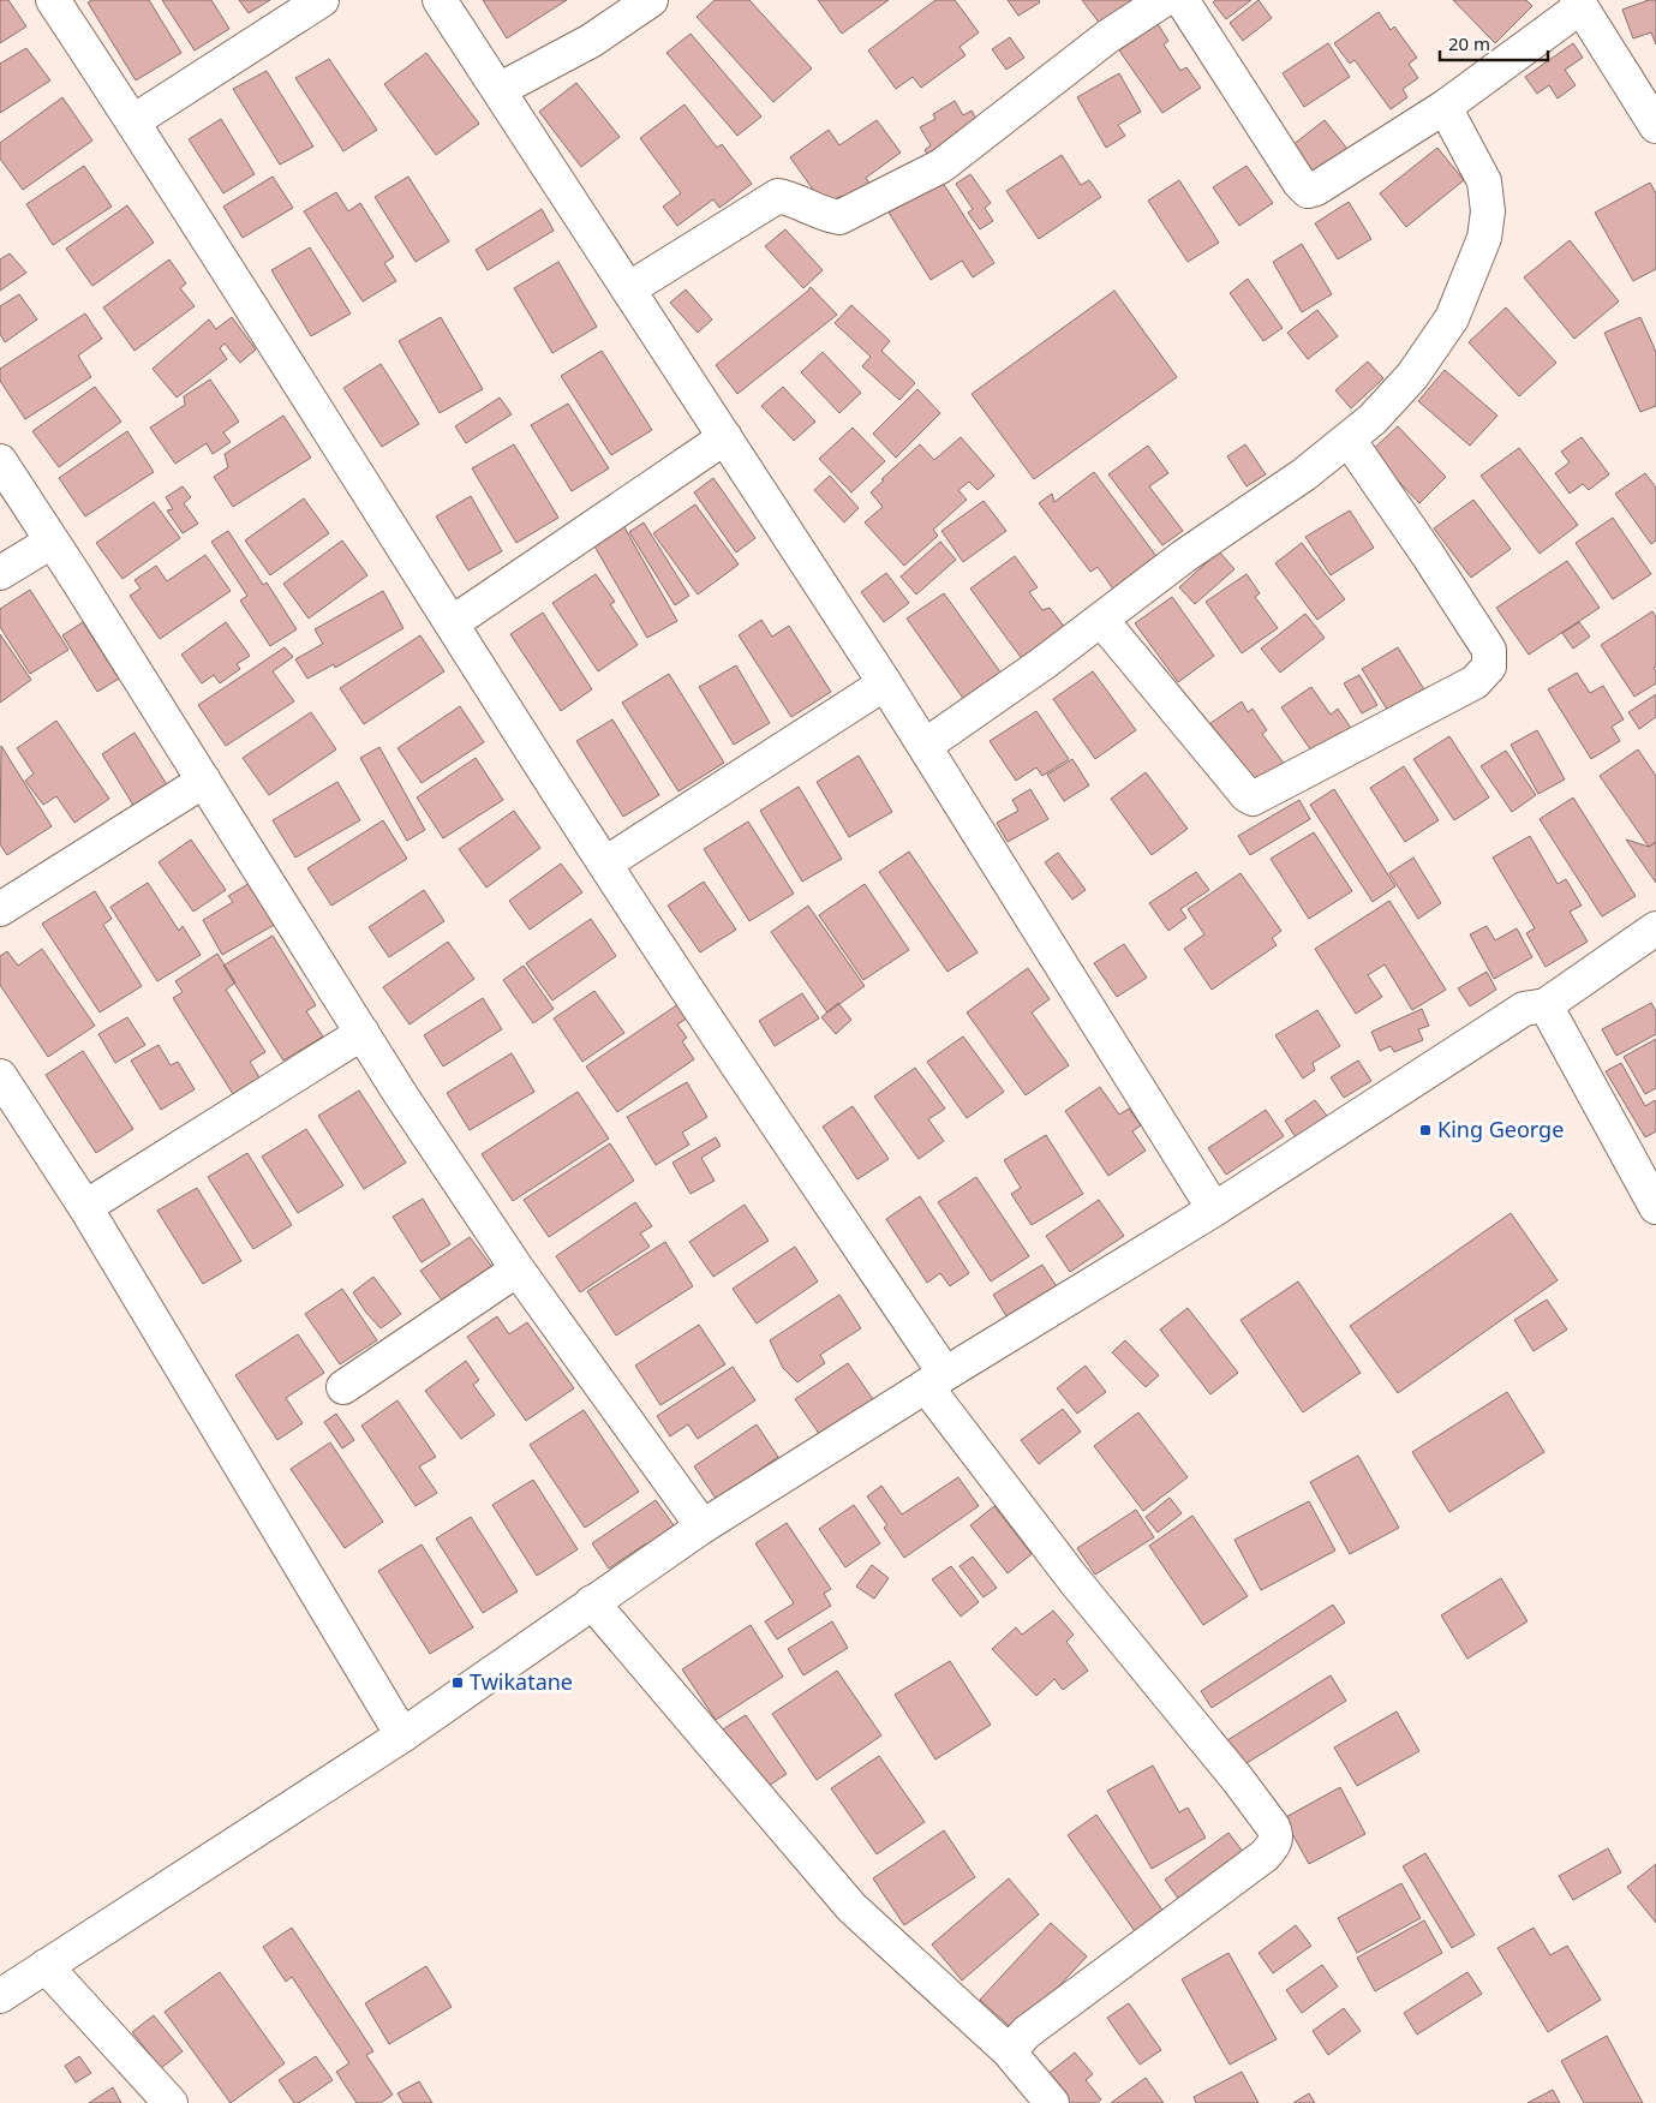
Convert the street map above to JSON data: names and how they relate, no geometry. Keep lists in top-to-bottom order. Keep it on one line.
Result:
{"places":{"transit":["King George","Twikatane"]},"scale_bar":"20 m"}
